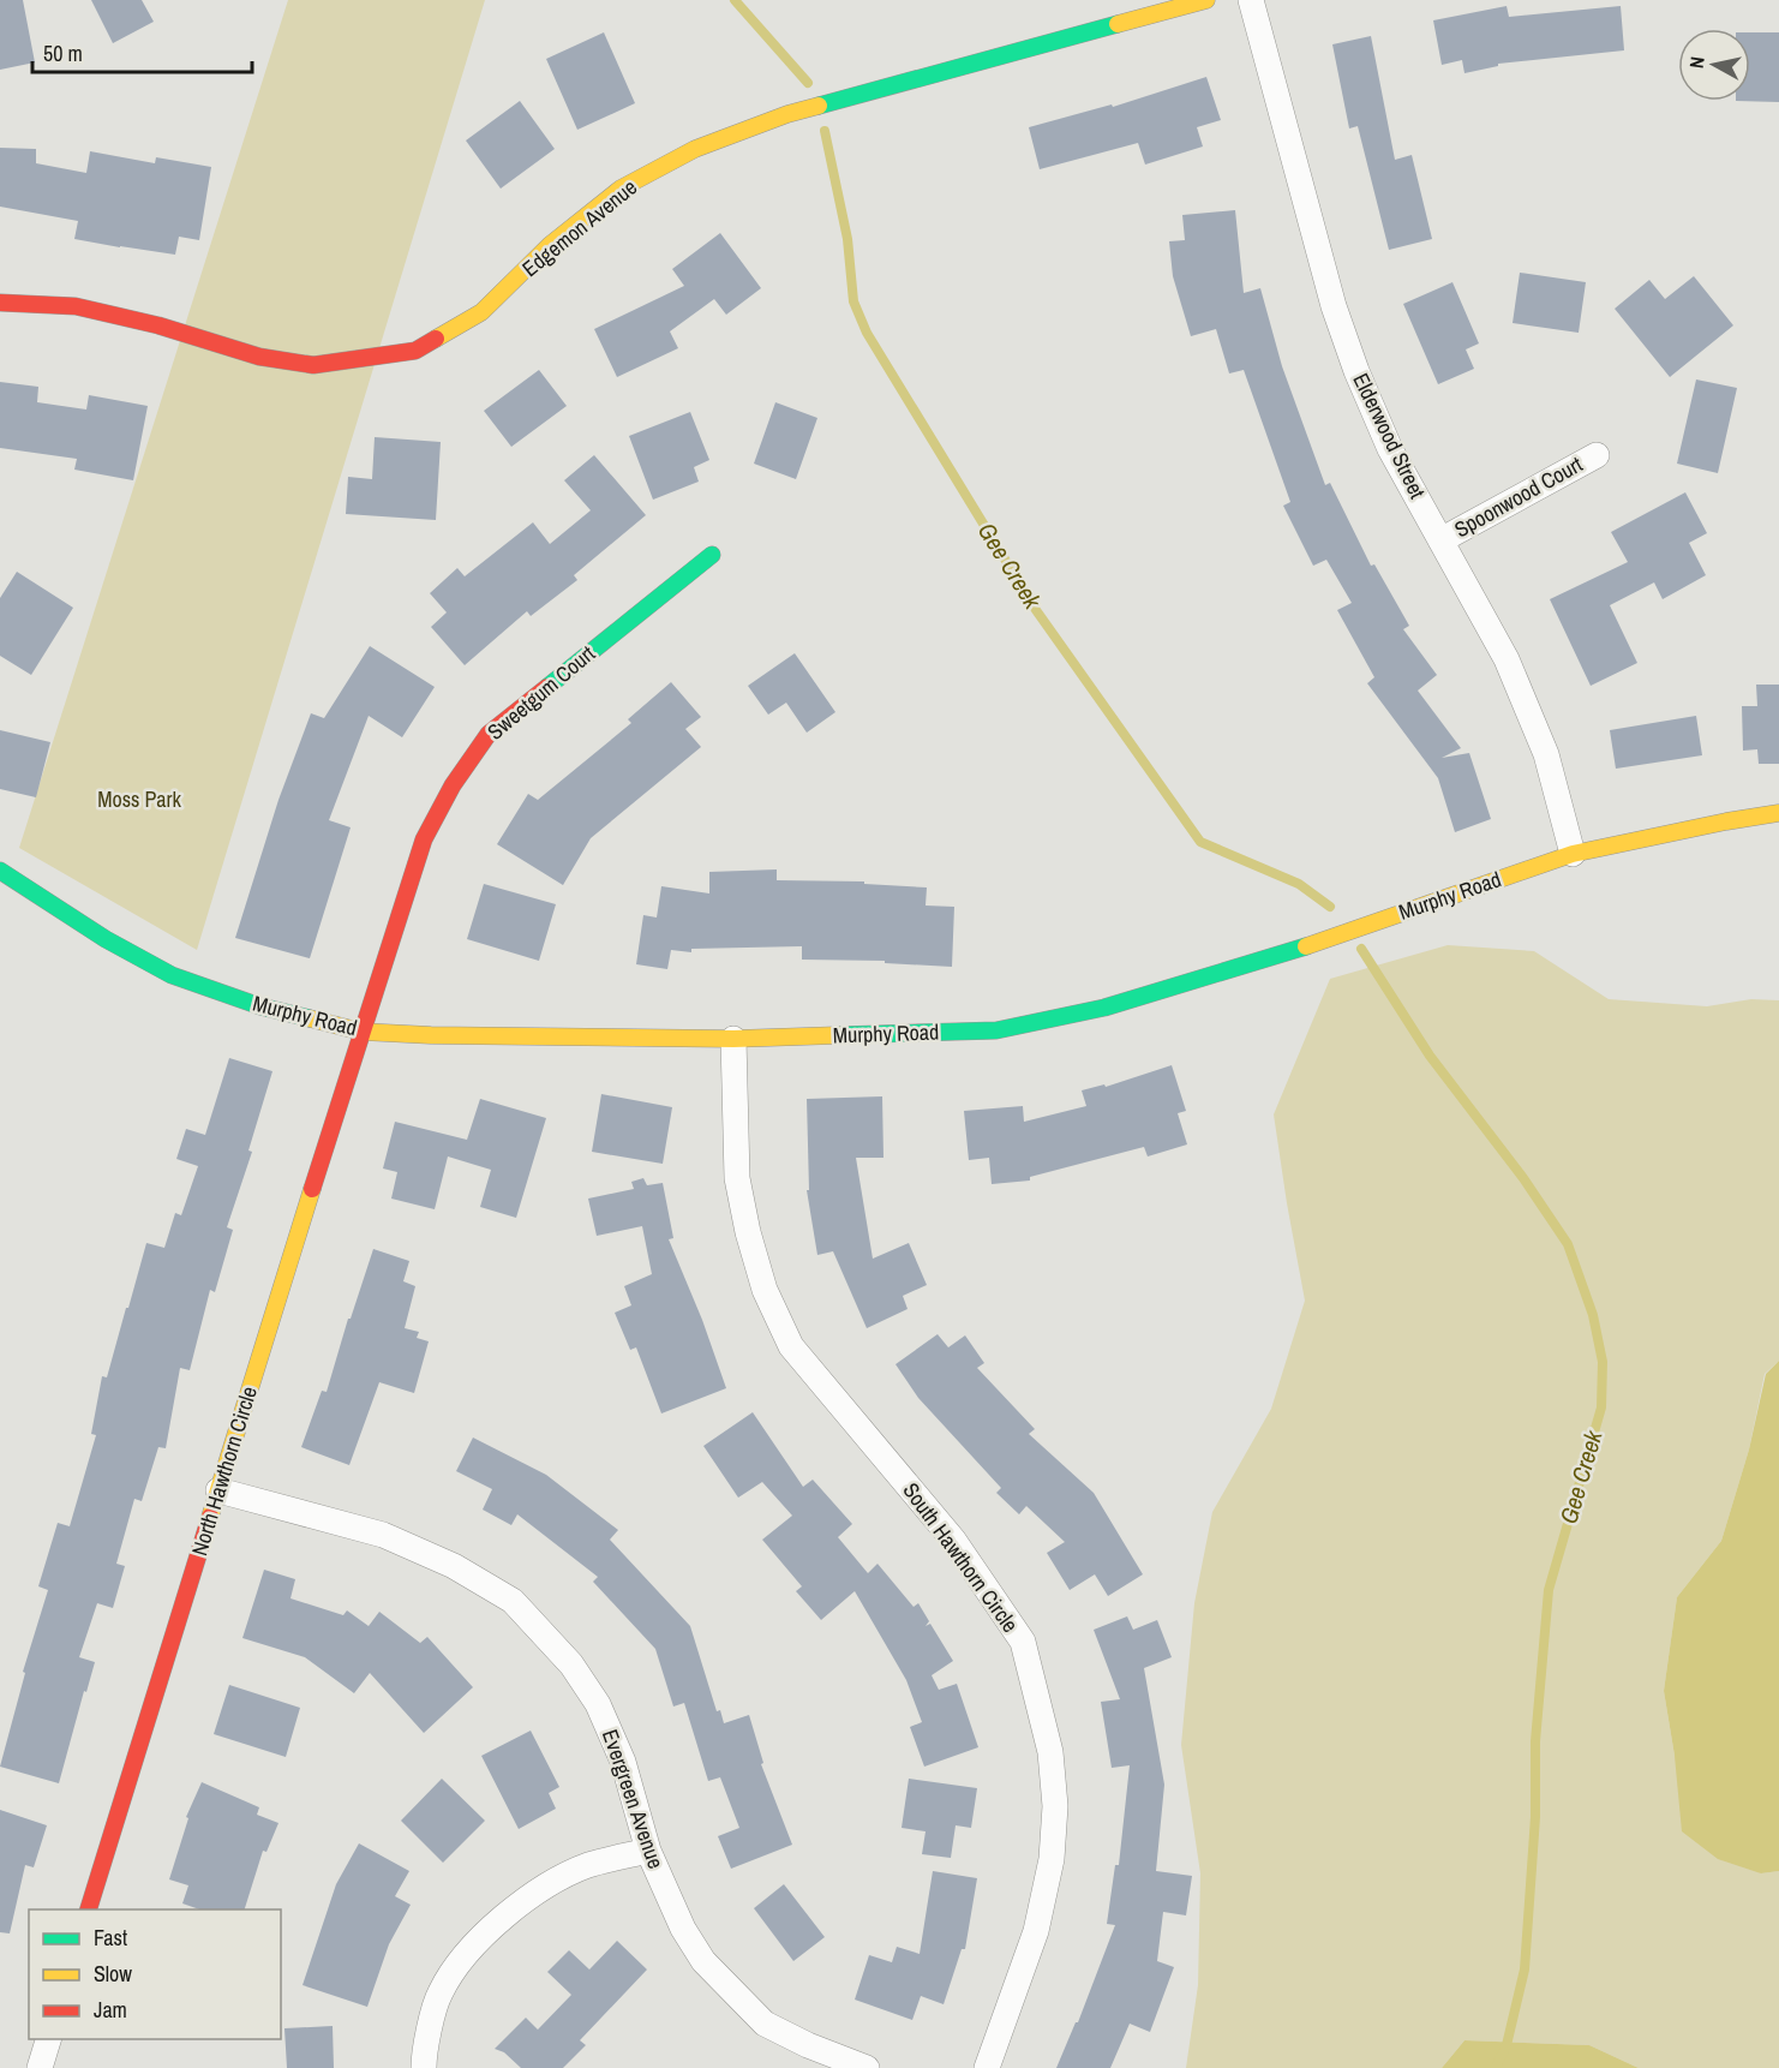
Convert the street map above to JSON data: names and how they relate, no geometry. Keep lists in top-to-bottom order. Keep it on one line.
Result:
{"streets":{"street":["Edgemon Avenue","Elderwood Street","Spoonwood Court","Sweetgum Court","Murphy Road","North Hawthorn Circle","South Hawthorn Circle","Evergreen Avenue"]},"crossings":[["Elderwood Street","Spoonwood Court"],["Elderwood Street","Murphy Road"],["Sweetgum Court","Murphy Road"],["Sweetgum Court","North Hawthorn Circle"],["Murphy Road","North Hawthorn Circle"],["Murphy Road","South Hawthorn Circle"],["North Hawthorn Circle","Evergreen Avenue"]],"water":["Gee Creek"],"parks":["Moss Park"],"legend":["Fast","Slow","Jam"],"scale_bar":"50 m","north":"left"}
